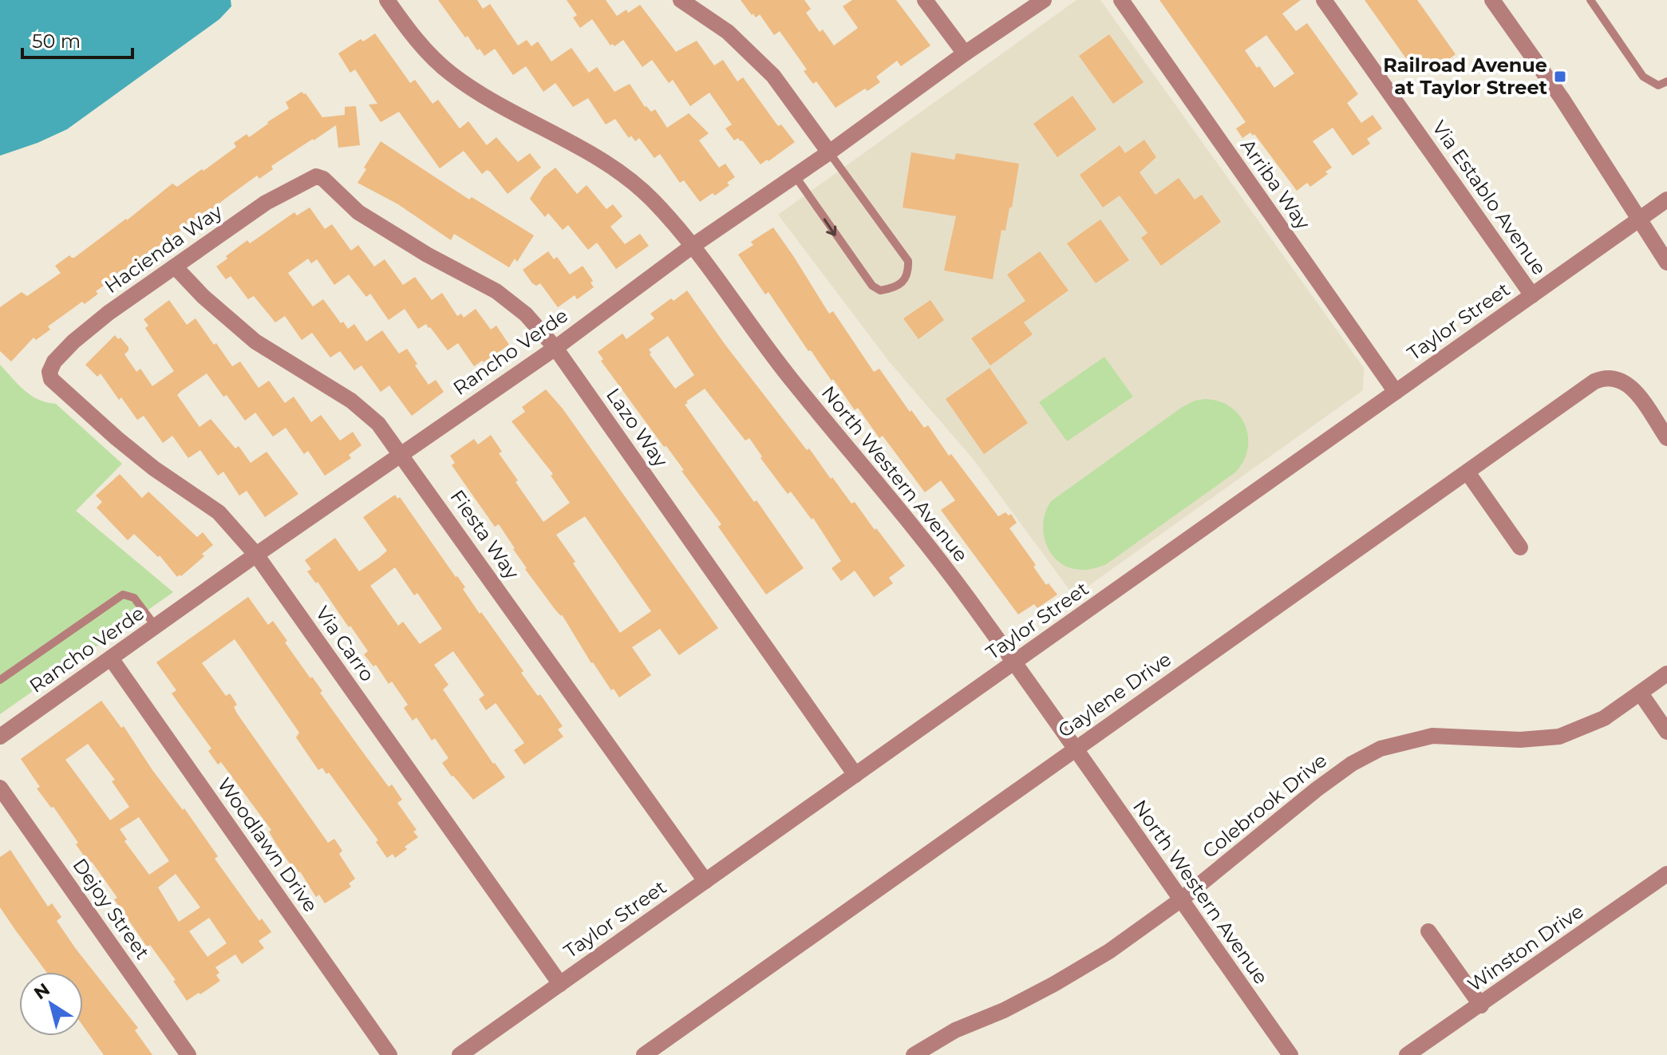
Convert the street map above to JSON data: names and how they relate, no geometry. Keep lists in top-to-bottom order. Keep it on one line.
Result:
{"streets":{"street":["Arriba Way","Via Establo Avenue","Hacienda Way","Taylor Street","Rancho Verde","Lazo Way","North Western Avenue","Fiesta Way","Via Carro","Gaylene Drive","Colebrook Drive","Woodlawn Drive","Dejoy Street","Winston Drive"]},"crossings":[["Arriba Way","Taylor Street"],["Via Establo Avenue","Taylor Street"],["Hacienda Way","Lazo Way"],["Hacienda Way","Fiesta Way"],["Hacienda Way","Via Carro"],["Taylor Street","Lazo Way"],["Taylor Street","North Western Avenue"],["Taylor Street","Fiesta Way"],["Taylor Street","Via Carro"],["Rancho Verde","Lazo Way"],["Rancho Verde","North Western Avenue"],["Rancho Verde","Fiesta Way"],["Rancho Verde","Via Carro"],["Rancho Verde","Woodlawn Drive"],["North Western Avenue","Gaylene Drive"],["North Western Avenue","Colebrook Drive"]],"places":{"transit":["Railroad Avenue at Taylor Street"]},"scale_bar":"50 m","north":"top left"}
